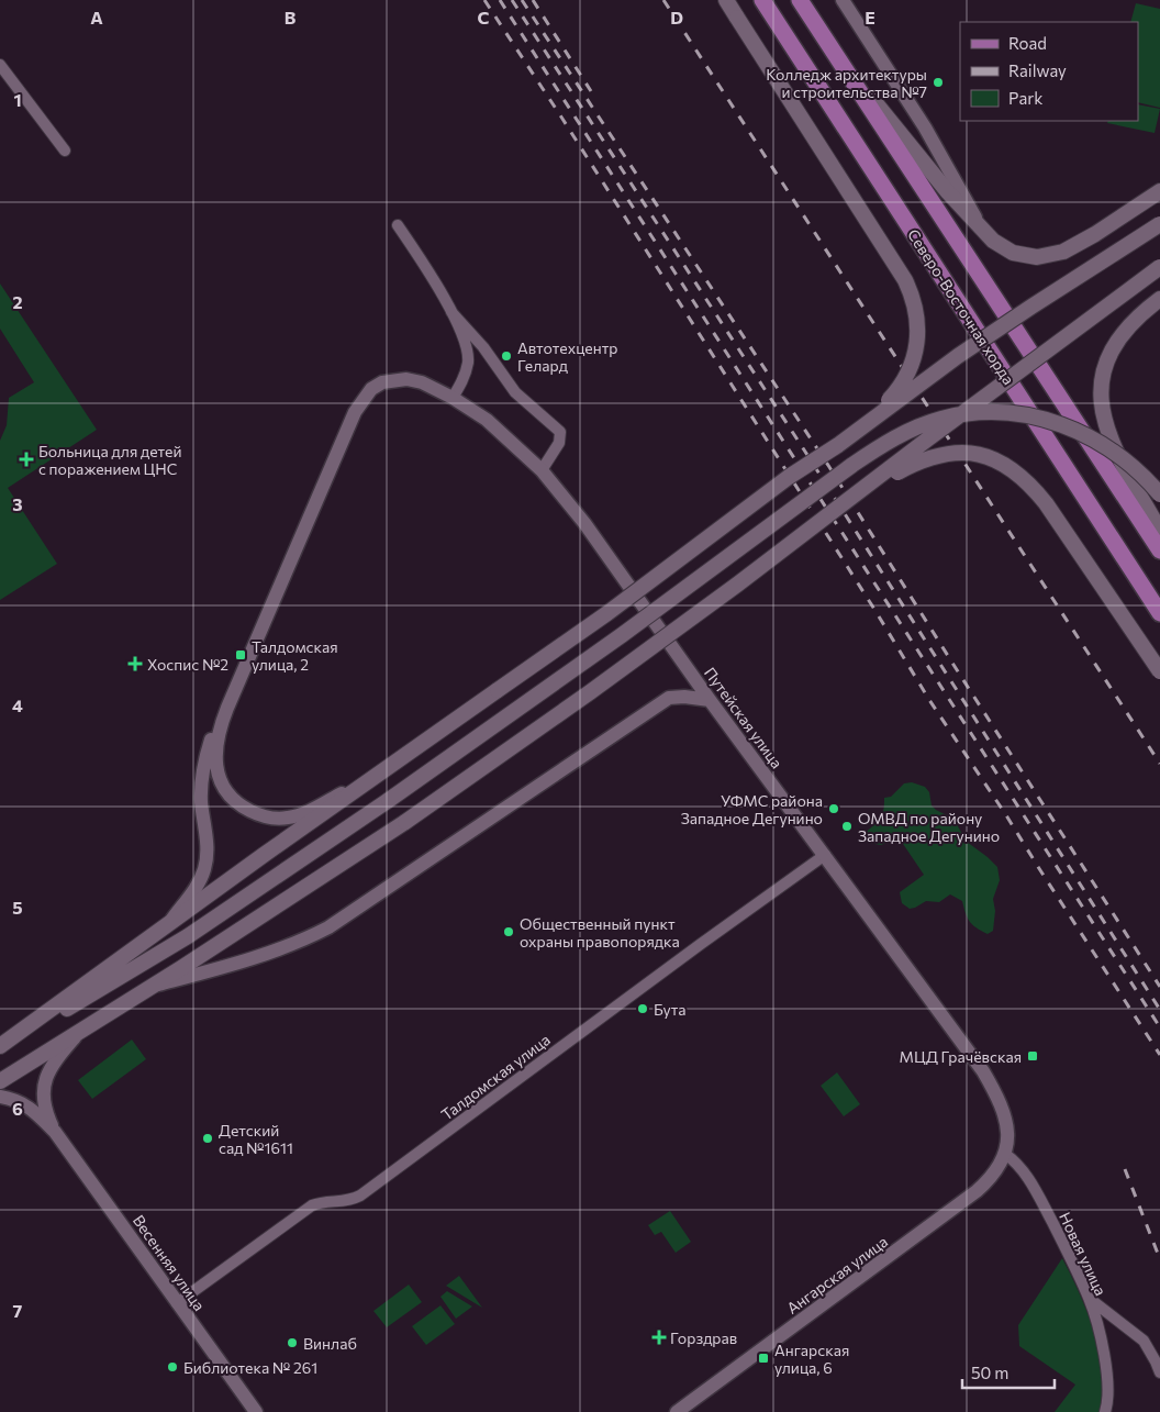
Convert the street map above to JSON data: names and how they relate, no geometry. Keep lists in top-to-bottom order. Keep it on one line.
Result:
{"streets":{"main road":["Северо-Восточная хорда"],"street":["Путейская улица","Талдомская улица","Новая улица","Весенняя улица","Ангарская улица"]},"crossings":[["Путейская улица","Талдомская улица"],["Путейская улица","Новая улица"],["Путейская улица","Ангарская улица"],["Талдомская улица","Весенняя улица"],["Новая улица","Ангарская улица"]],"places":{"other":["Колледж архитектуры и строительства №7","Автотехцентр Гелард","УФМС района Западное Дегунино","ОМВД по району Западное Дегунино","Общественный пункт охраны правопорядка","Бута","Детский сад №1611","Винлаб","Библиотека № 261"],"health":["Больница для детей с поражением ЦНС","Хоспис №2","Горздрав"],"transit":["Талдомская улица, 2","МЦД Грачёвская","Ангарская улица, 6"]},"legend":["Road","Railway","Park"],"scale_bar":"50 m","grid":{"columns":["A","B","C","D","E"],"rows":["1","2","3","4","5","6","7"]}}
